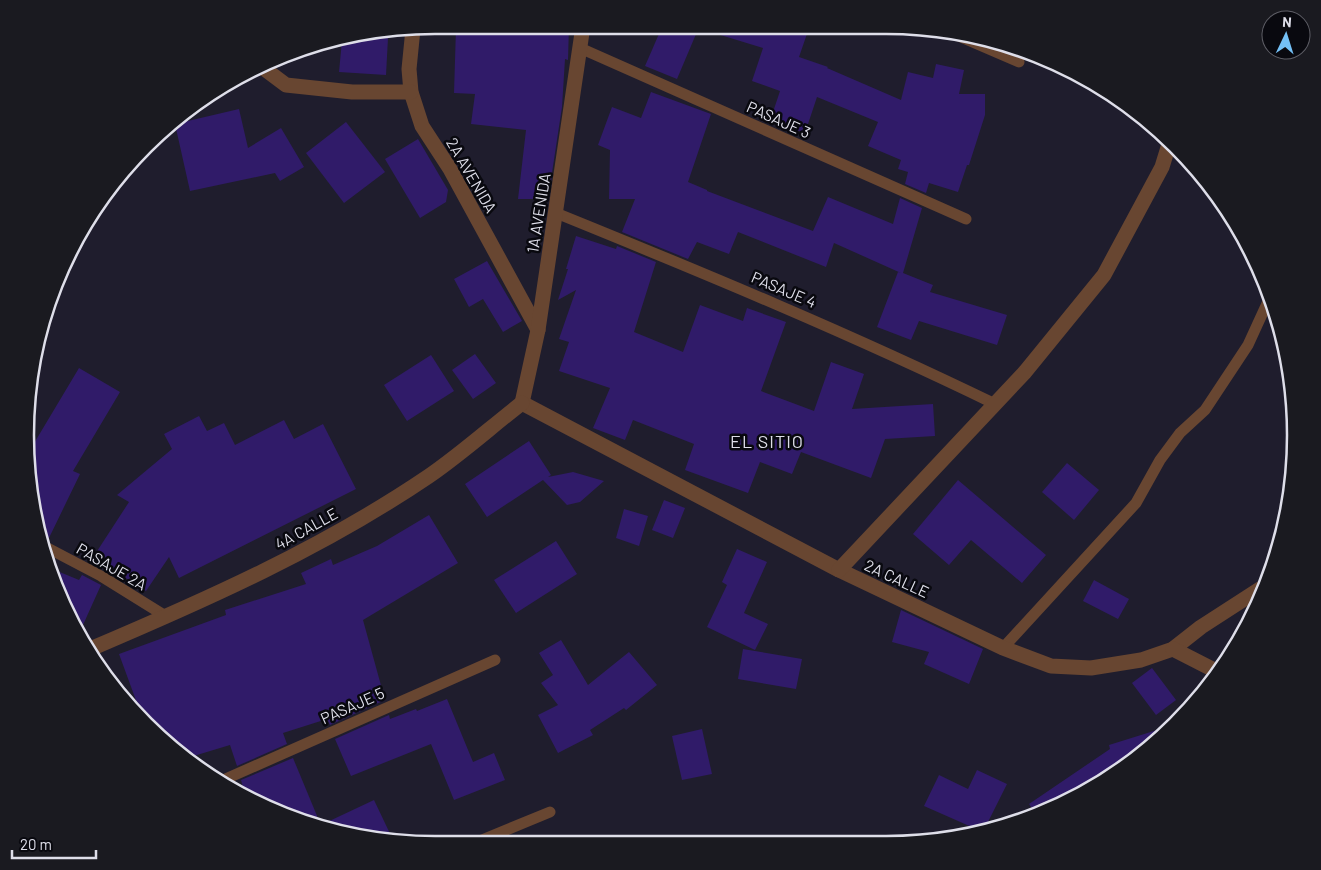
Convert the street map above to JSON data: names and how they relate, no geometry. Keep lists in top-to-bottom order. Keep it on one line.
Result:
{"streets":{"street":["2A AVENIDA","1A AVENIDA","4A CALLE","2A CALLE"],"lane":["PASAJE 3","PASAJE 4","PASAJE 2A","PASAJE 5"]},"crossings":[["PASAJE 3","1A AVENIDA"],["2A AVENIDA","1A AVENIDA"],["1A AVENIDA","PASAJE 4"],["1A AVENIDA","4A CALLE"],["1A AVENIDA","2A CALLE"],["4A CALLE","PASAJE 2A"],["4A CALLE","2A CALLE"]],"districts":["EL SITIO"],"scale_bar":"20 m","north":"top"}
